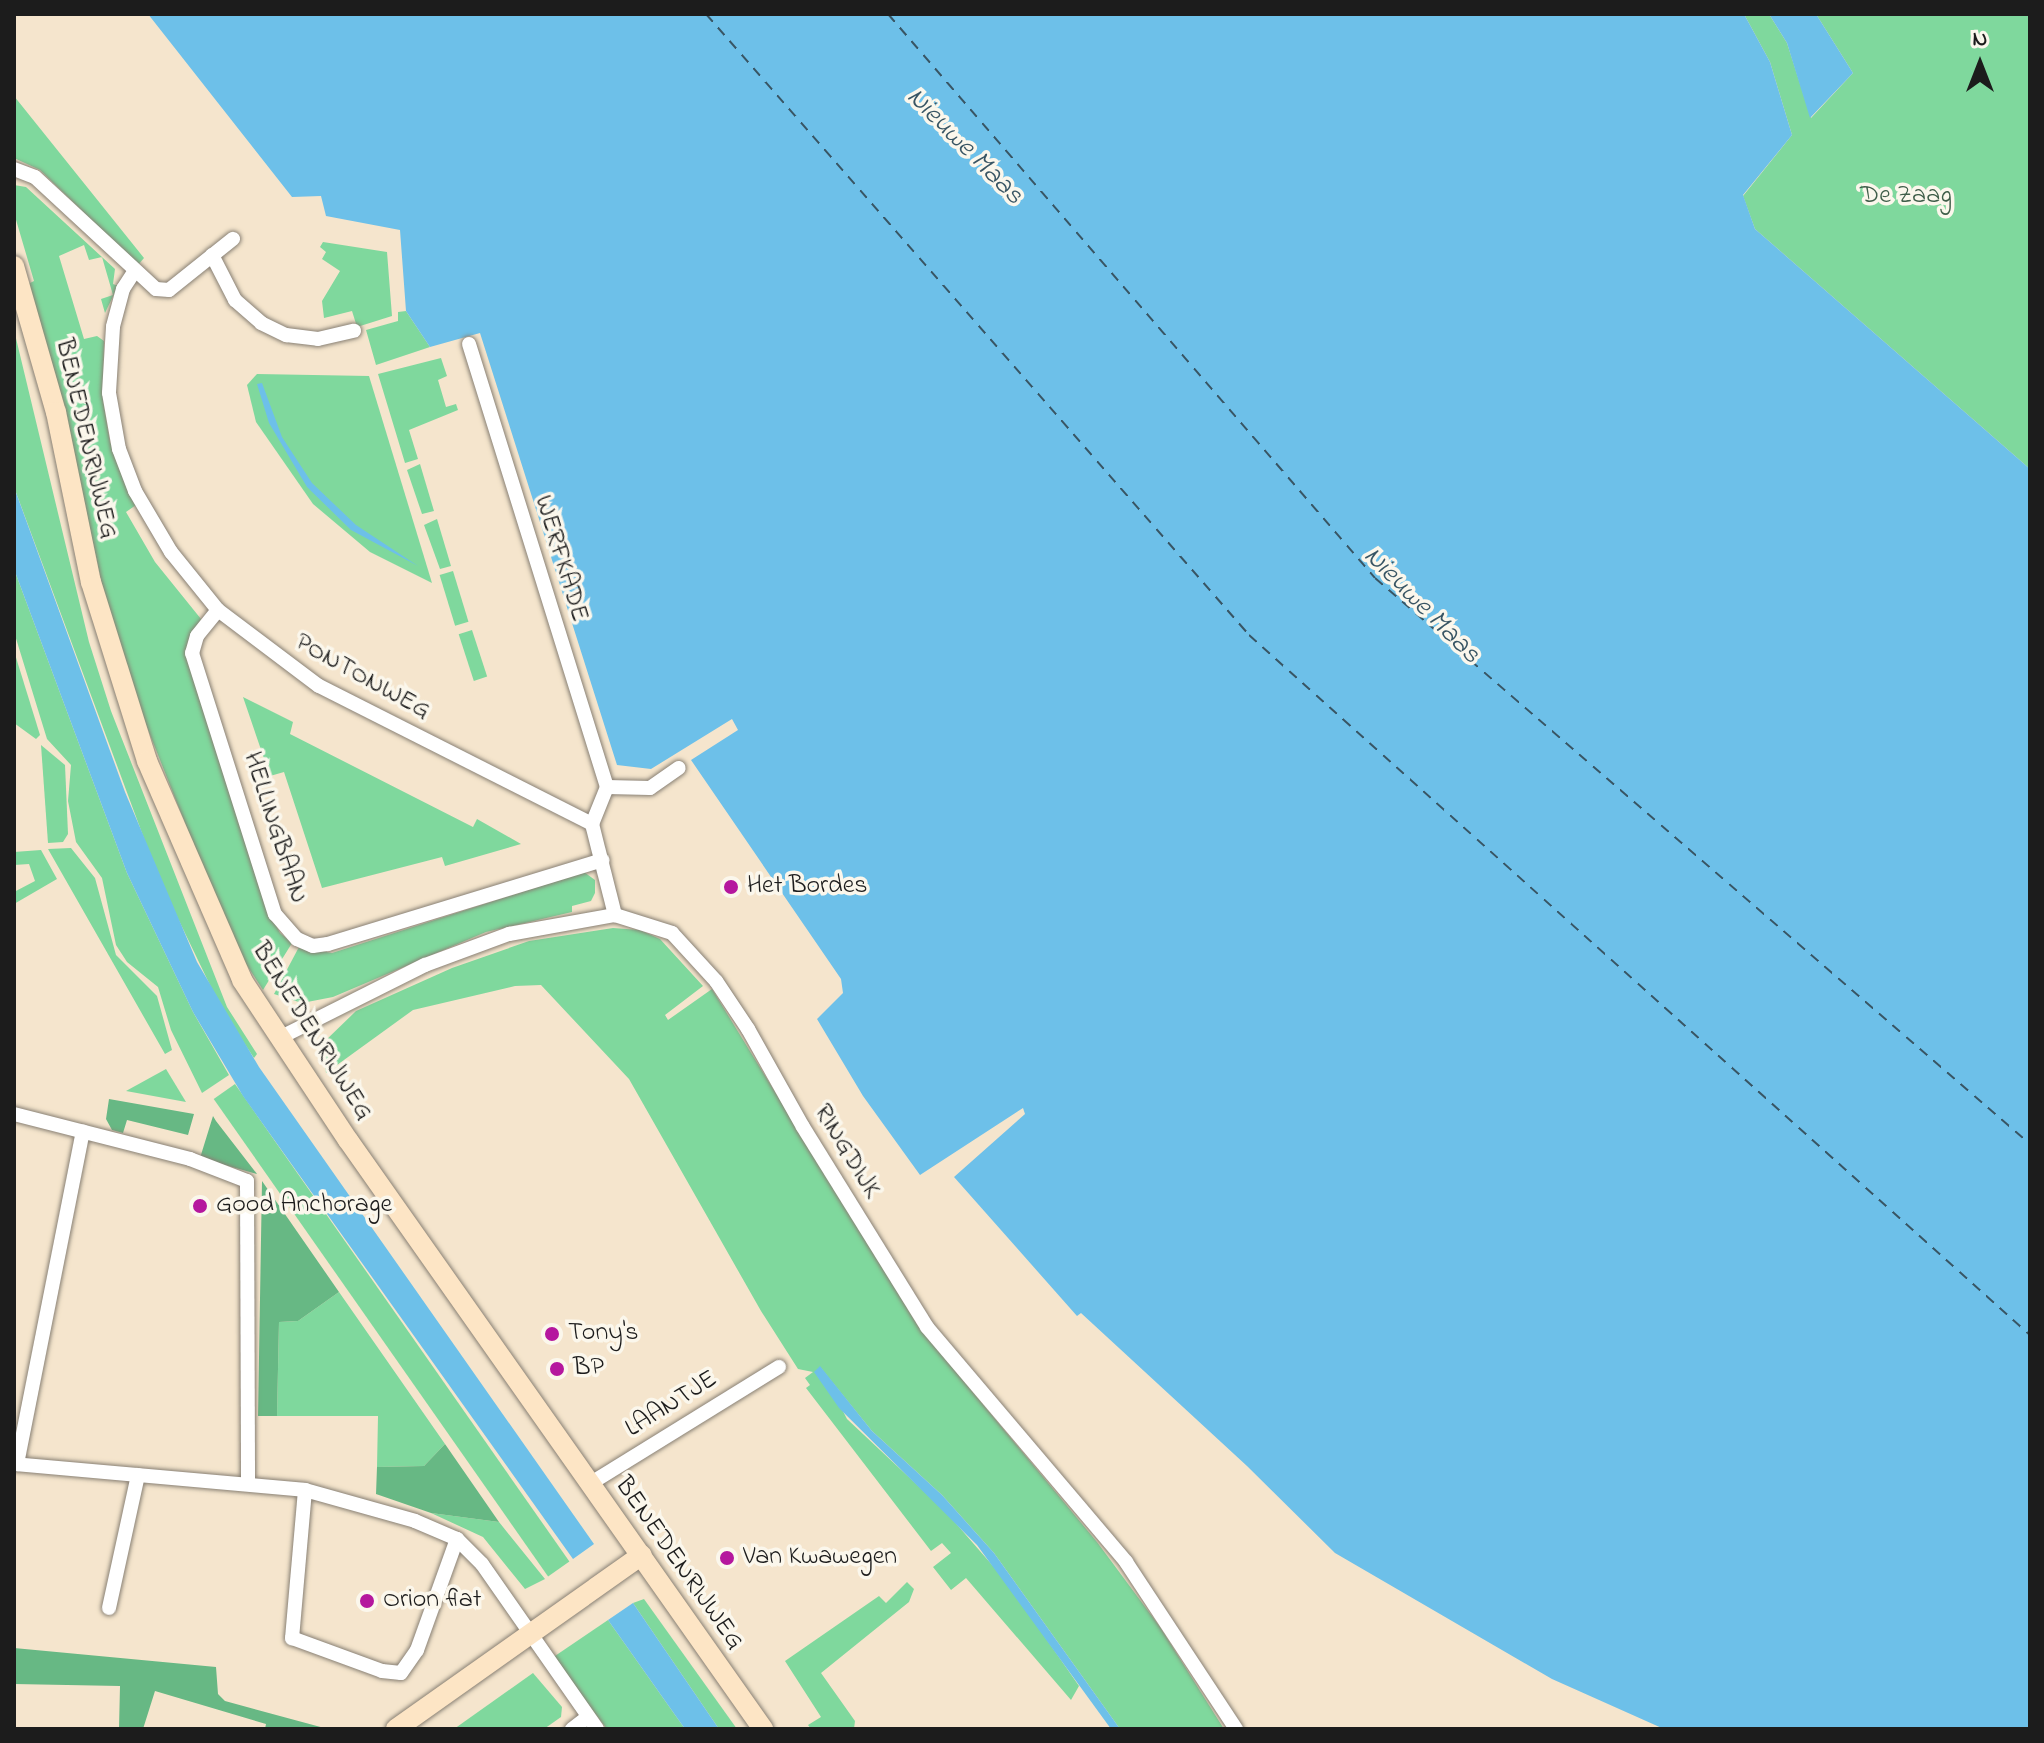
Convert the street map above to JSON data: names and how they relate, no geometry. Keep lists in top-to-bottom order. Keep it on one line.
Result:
{"streets":{"street":["BENEDENRIJWEG","WERFKADE","PONTONWEG","HELLINGBAAN","RINGDIJK","LAANTJE"]},"crossings":[["BENEDENRIJWEG","RINGDIJK"],["BENEDENRIJWEG","LAANTJE"],["PONTONWEG","HELLINGBAAN"]],"water":["Nieuwe Maas"],"parks":["De Zaag"],"places":["Het Bordes","Good Anchorage","Tony's","BP","Van Kwawegen","Orion flat"],"north":"top"}
